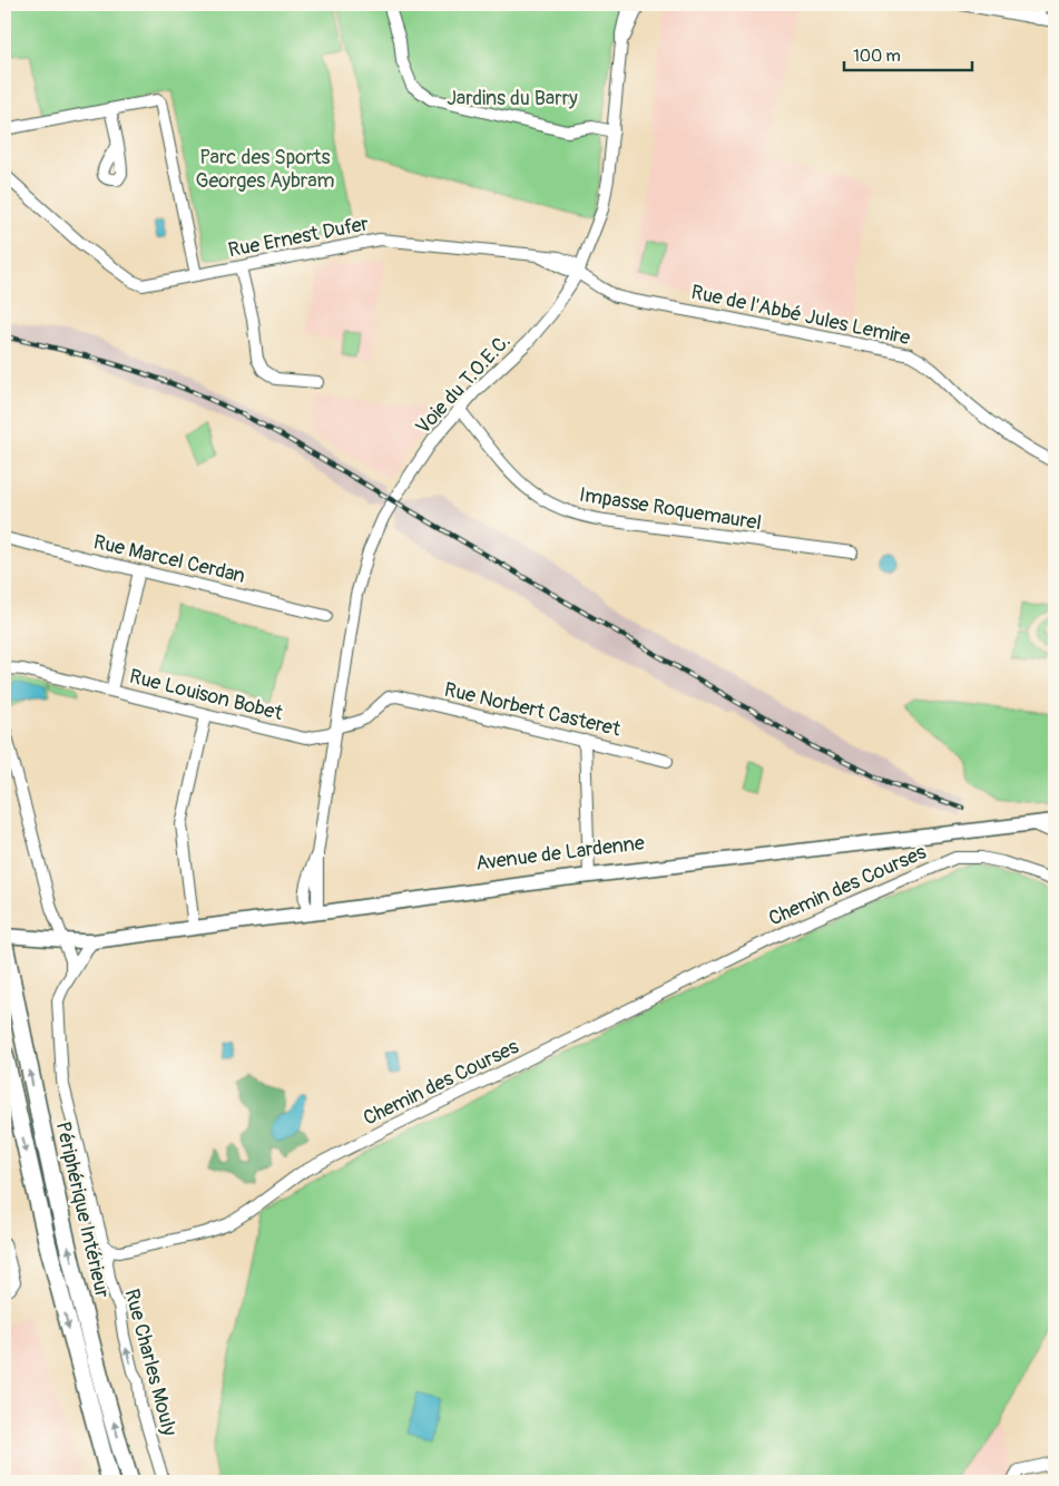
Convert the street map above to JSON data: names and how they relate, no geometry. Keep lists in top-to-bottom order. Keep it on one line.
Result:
{"streets":{"highway":["Périphérique Intérieur"],"main road":["Avenue de Lardenne"],"street":["Rue Ernest Dufer","Rue de l'Abbé Jules Lemire","Voie du T.O.E.C.","Impasse Roquemaurel","Rue Marcel Cerdan","Rue Louison Bobet","Rue Norbert Casteret","Chemin des Courses","Rue Charles Mouly"]},"crossings":[["Rue Ernest Dufer","Rue de l'Abbé Jules Lemire"],["Rue Ernest Dufer","Voie du T.O.E.C."],["Rue de l'Abbé Jules Lemire","Voie du T.O.E.C."],["Voie du T.O.E.C.","Impasse Roquemaurel"],["Voie du T.O.E.C.","Rue Louison Bobet"],["Voie du T.O.E.C.","Avenue de Lardenne"],["Rue Louison Bobet","Rue Norbert Casteret"],["Chemin des Courses","Rue Charles Mouly"]],"one_way":["Rue Charles Mouly"],"parks":["Jardins du Barry","Parc des Sports Georges Aybram"],"scale_bar":"100 m"}
